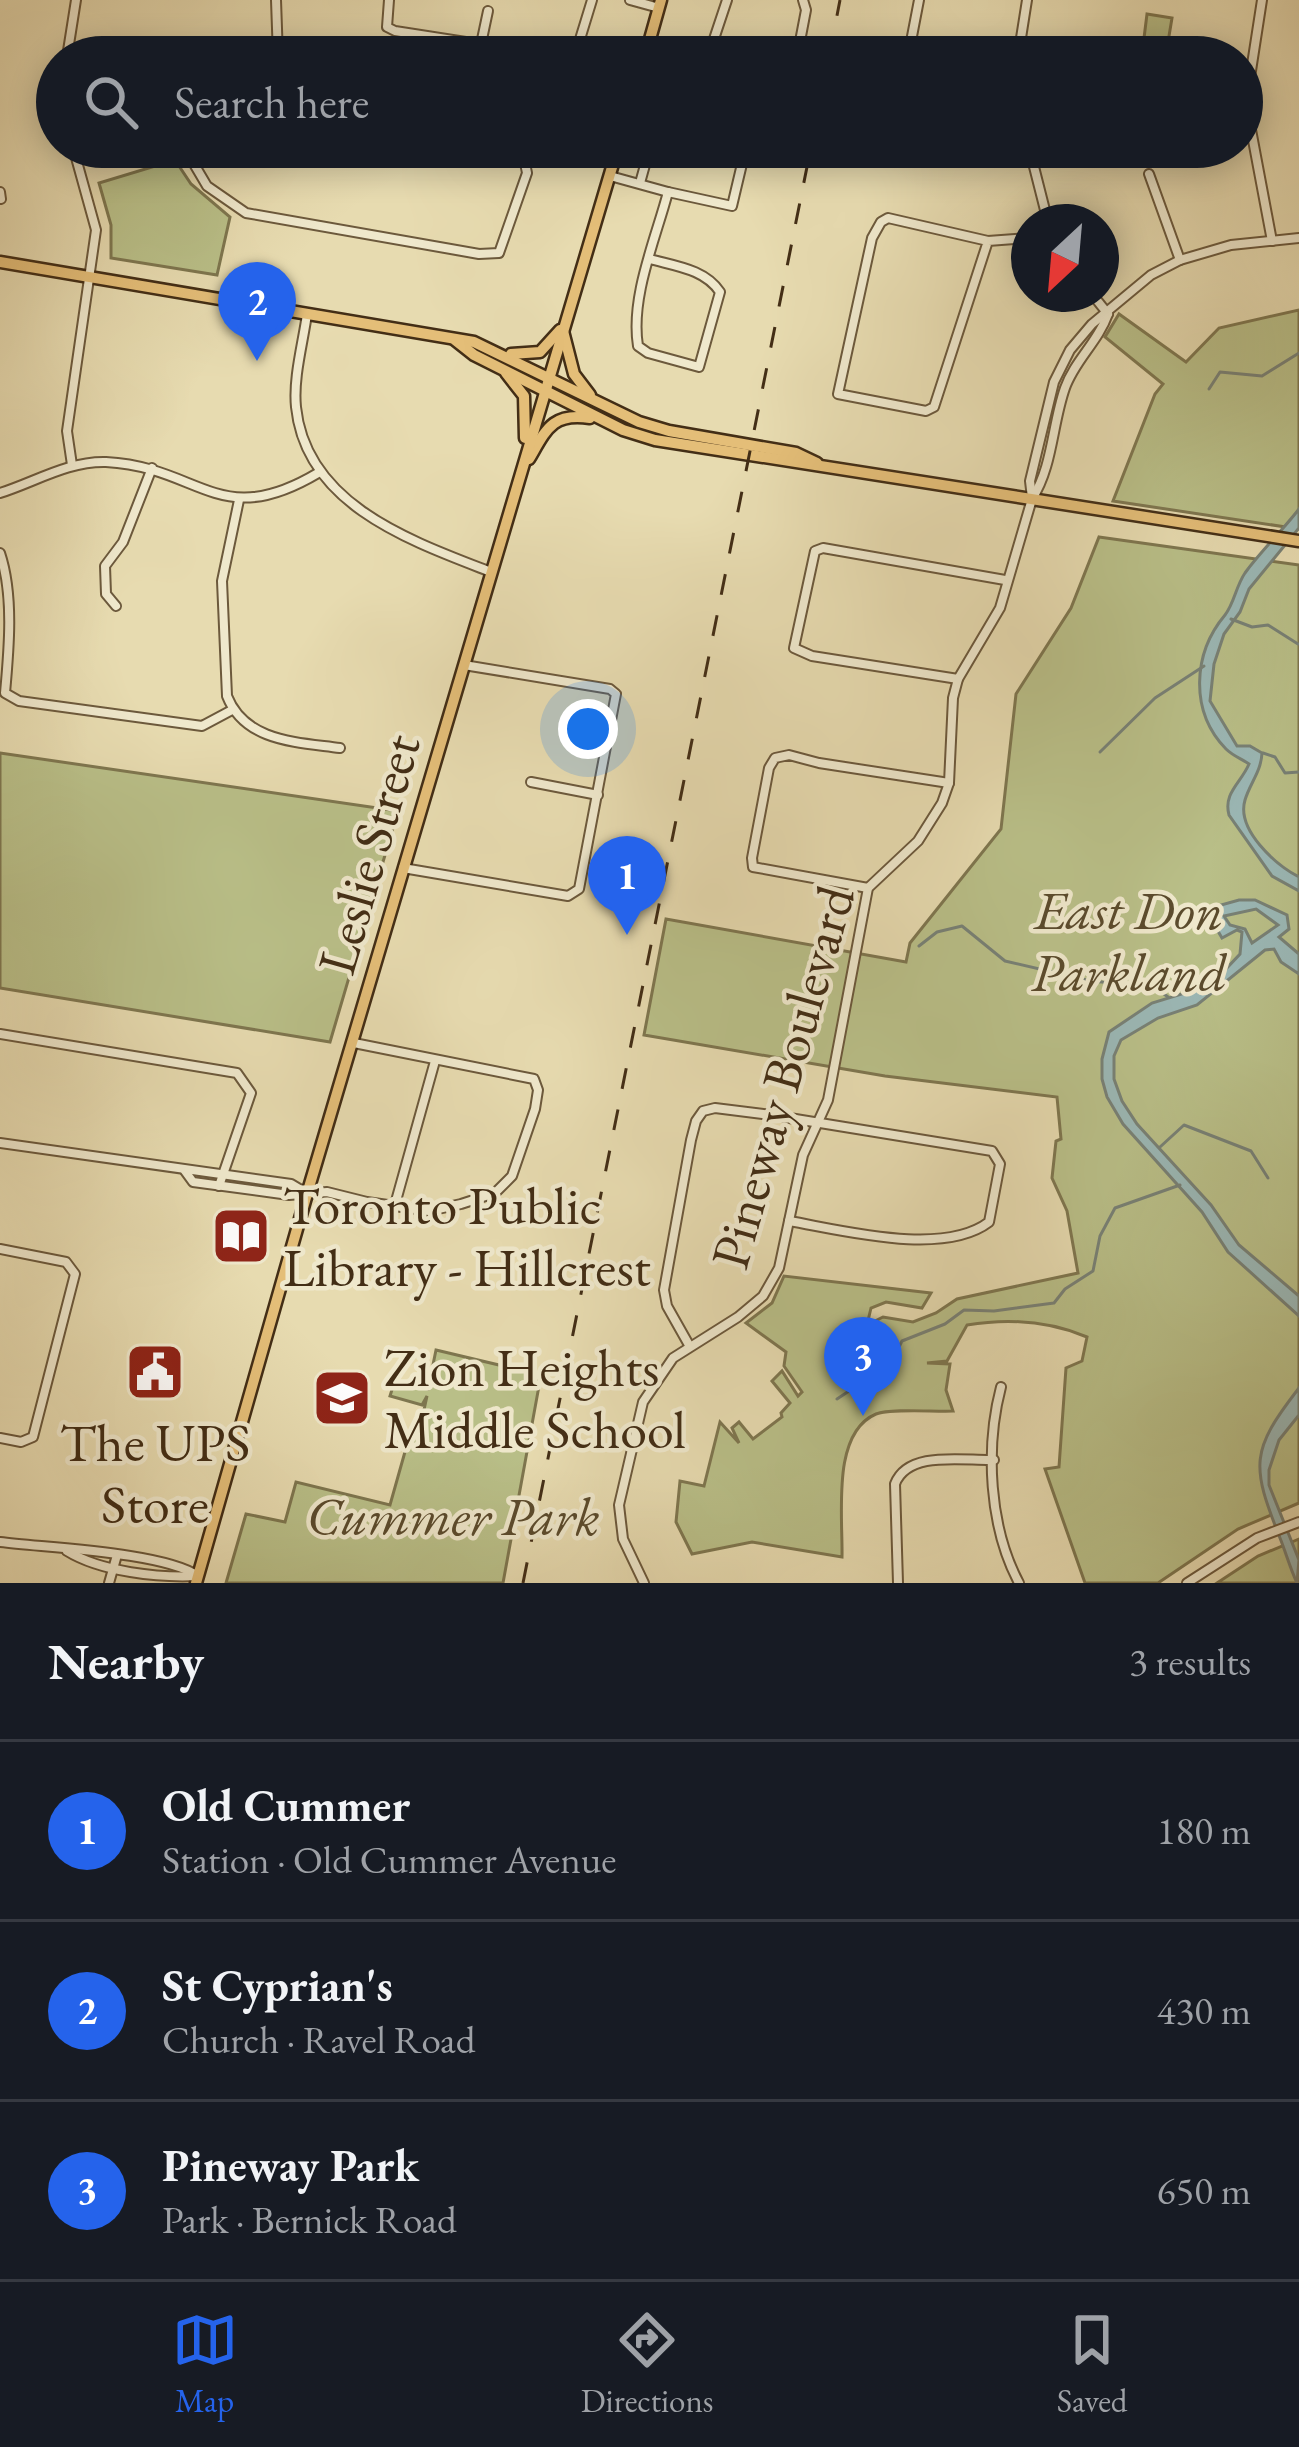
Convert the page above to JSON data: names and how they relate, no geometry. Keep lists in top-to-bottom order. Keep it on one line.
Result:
{"streets":{"main road":["Leslie Street"],"street":["Pineway Boulevard"]},"parks":["East Don Parkland","Cummer Park"],"places":{"library":["Toronto Public Library - Hillcrest"],"public building":["The UPS Store"],"school or university":["Zion Heights Middle School"]},"north":"bottom left","page":{"search":"Search here","pins":["2","1","3"],"heading":["Nearby","3 results"],"list":[{"mark":"1","name":"Old Cummer","note":"Station · Old Cummer Avenue","value":"180 m"},{"mark":"2","name":"St Cyprian's","note":"Church · Ravel Road","value":"430 m"},{"mark":"3","name":"Pineway Park","note":"Park · Bernick Road","value":"650 m"}],"nav":["Map","Directions","Saved"]}}
